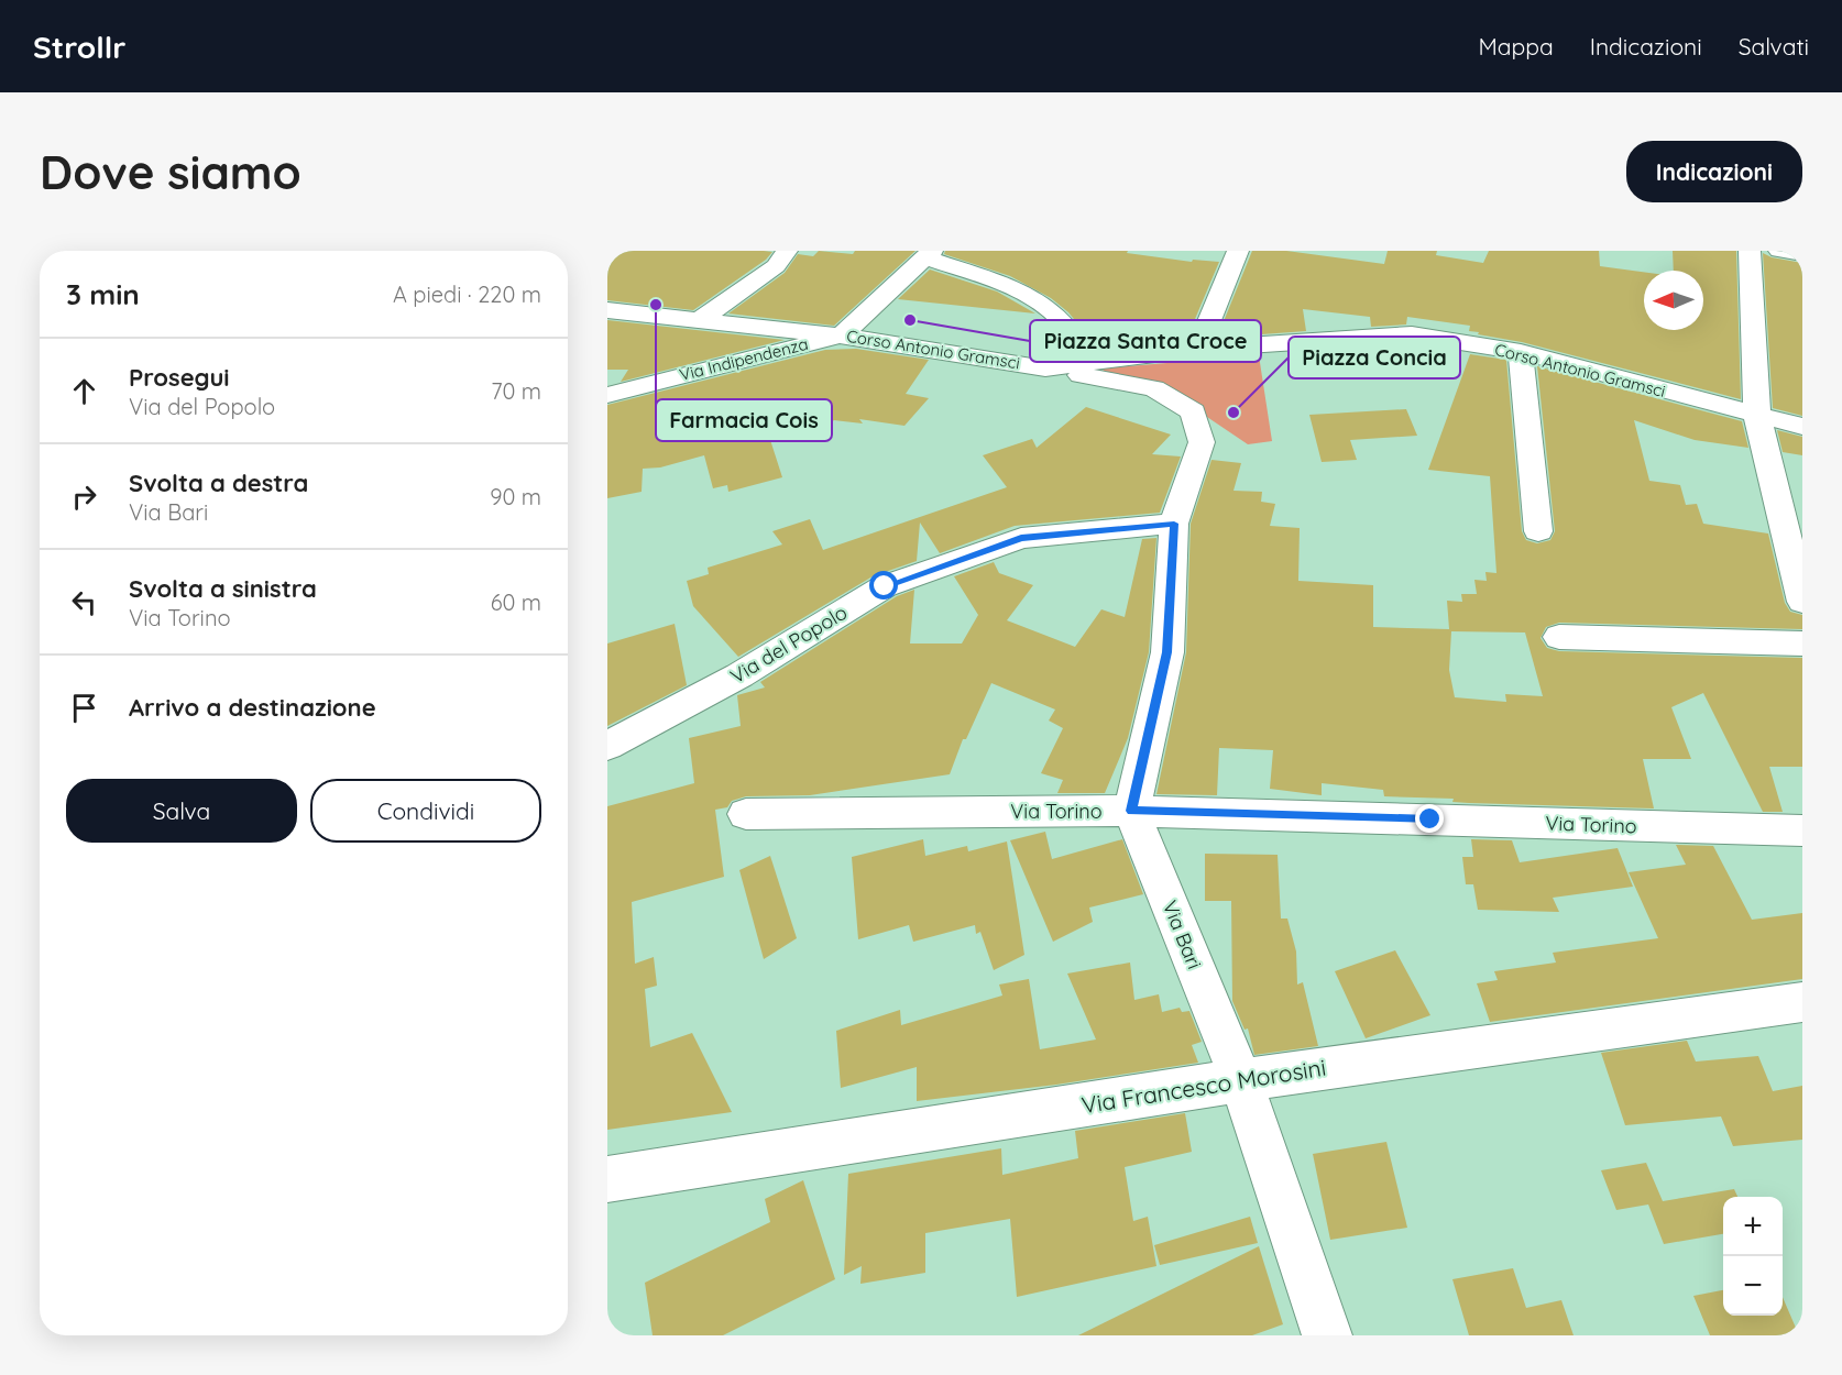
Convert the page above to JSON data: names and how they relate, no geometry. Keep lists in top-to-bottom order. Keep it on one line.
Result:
{"streets":{"street":["Corso Antonio Gramsci","Via Indipendenza","Via del Popolo","Via Torino","Via Bari","Via Francesco Morosini"]},"crossings":[["Corso Antonio Gramsci","Via Indipendenza"],["Via Torino","Via Bari"],["Via Bari","Via Francesco Morosini"]],"places":["Farmacia Cois","Piazza Santa Croce","Piazza Concia"],"north":"left","page":{"header":"Strollr","nav":["Mappa","Indicazioni","Salvati"],"buttons":["Indicazioni",["Salva","Condividi"]],"title":"Dove siamo","heading":["3 min","A piedi · 220 m"],"list":[["Prosegui","Via del Popolo","70 m"],["Svolta a destra","Via Bari","90 m"],["Svolta a sinistra","Via Torino","60 m"],"Arrivo a destinazione"],"map_buttons":["+","−"]}}
